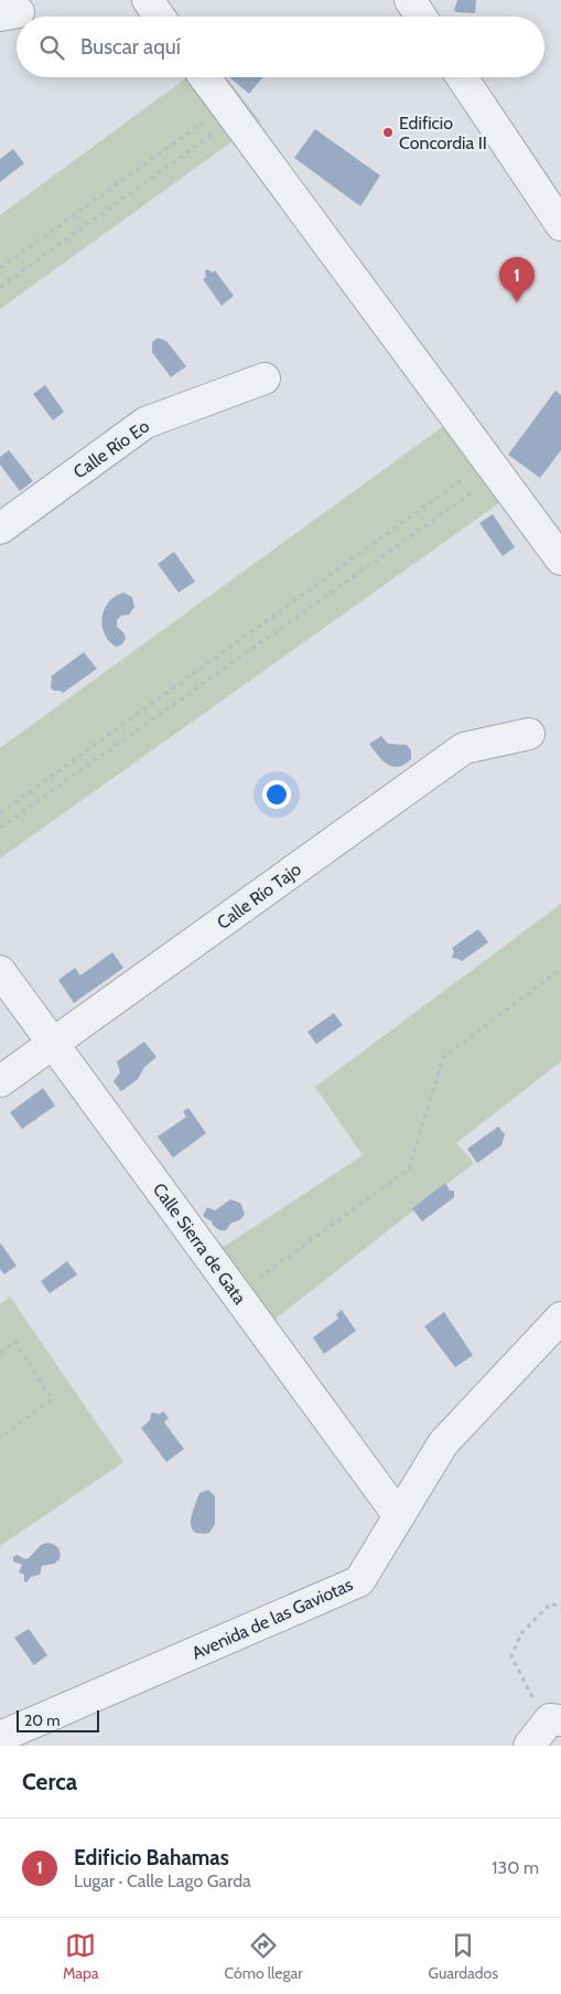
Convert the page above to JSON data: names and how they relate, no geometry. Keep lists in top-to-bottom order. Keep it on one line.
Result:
{"streets":{"street":["Calle Río Eo","Calle Río Tajo","Calle Sierra de Gata","Avenida de las Gaviotas"]},"crossings":[["Calle Río Tajo","Calle Sierra de Gata"],["Calle Sierra de Gata","Avenida de las Gaviotas"]],"places":["Edificio Concordia II"],"scale_bar":"20 m","page":{"search":"Buscar aquí","pins":"1","scale":"20 m","heading":"Cerca","list":[{"mark":"1","name":"Edificio Bahamas","note":"Lugar · Calle Lago Garda","value":"130 m"}],"nav":["Mapa","Cómo llegar","Guardados"]}}
